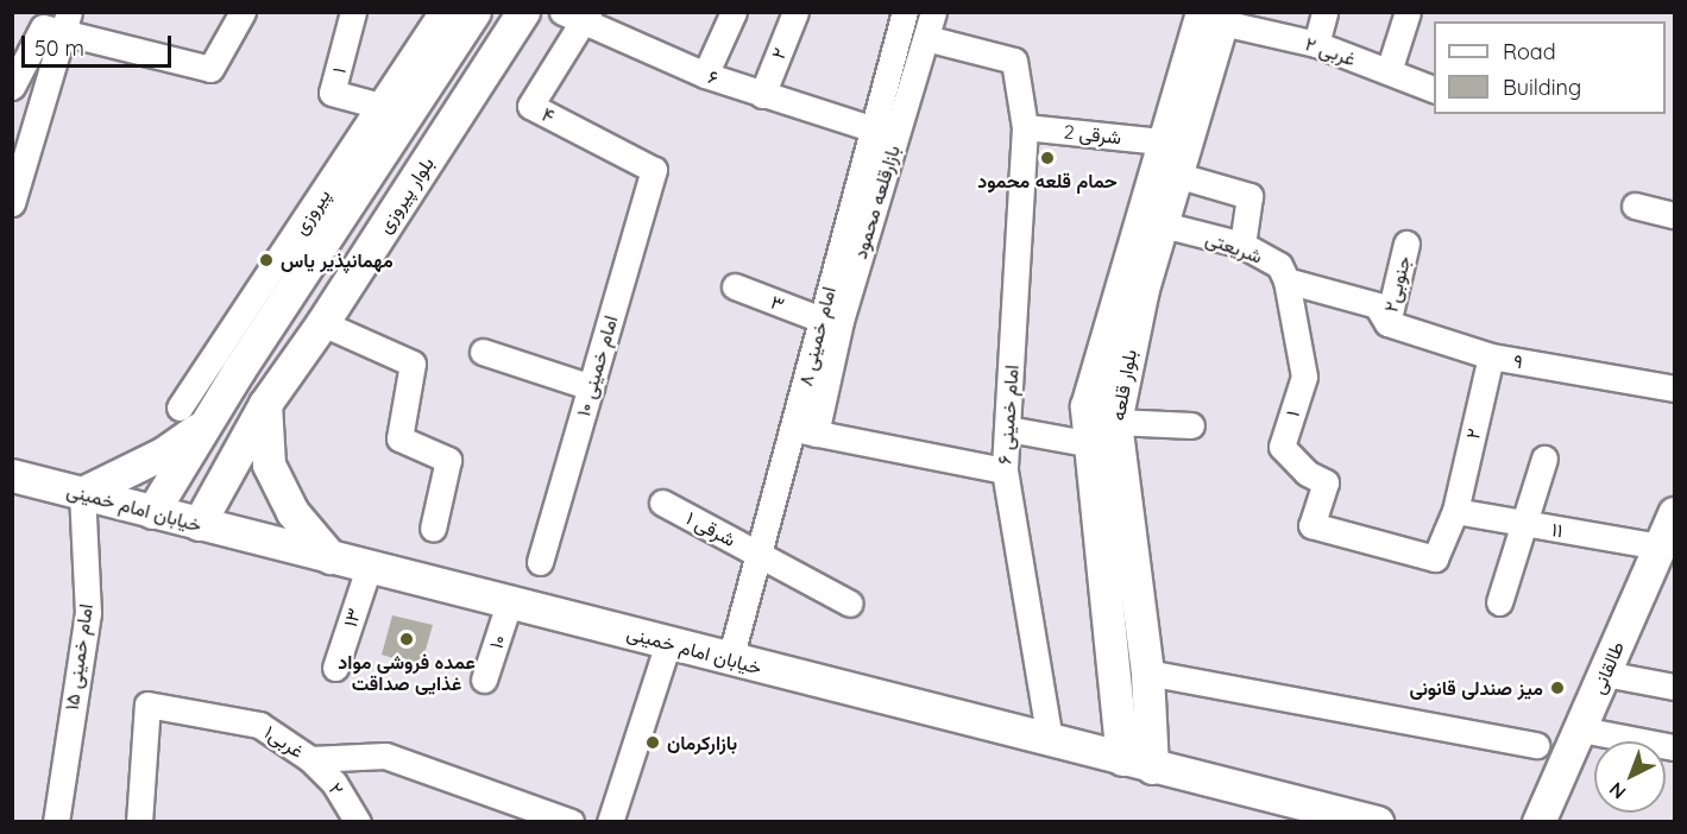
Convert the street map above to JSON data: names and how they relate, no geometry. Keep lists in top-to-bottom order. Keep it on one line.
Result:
{"streets":{"main road":["بلوار پیروزی","بلوار قلعه","خیابان امام خمینی","طالقانی"],"street":["۲ غربی","۲","۱","۶","۴","2 شرقی","بازارقلعه محمود","پیروزی","شریعتی","جنوبی۲","۳","امام خمینی ۸","۹","امام خمینی ۱۰","امام خمینی ۶","۱ شرقی","۱۱","۱۳","۱۰","امام خمینی ۱۵","غربی۱"]},"crossings":[["۲ غربی","بلوار قلعه"],["۲","۱"],["۲","۶"],["۲","۹"],["۲","۱۱"],["۲","غربی۱"],["۱","پیروزی"],["۱","شریعتی"],["۶","۴"],["۶","امام خمینی ۸"],["۴","امام خمینی ۱۰"],["2 شرقی","بلوار قلعه"],["2 شرقی","امام خمینی ۶"],["بلوار پیروزی","خیابان امام خمینی"],["بازارقلعه محمود","امام خمینی ۸"],["بازارقلعه محمود","امام خمینی ۶"],["شریعتی","بلوار قلعه"],["جنوبی۲","۹"],["۳","امام خمینی ۸"],["امام خمینی ۸","خیابان امام خمینی"],["امام خمینی ۸","۱ شرقی"],["بلوار قلعه","خیابان امام خمینی"],["امام خمینی ۶","خیابان امام خمینی"],["خیابان امام خمینی","۱۳"],["خیابان امام خمینی","۱۰"],["خیابان امام خمینی","امام خمینی ۱۵"],["۱۱","طالقانی"]],"places":["حمام قلعه محمود","مهمانپذیر یاس","عمده فروشی مواد غذایی صداقت","میز صندلی قانونی","بازارکرمان"],"legend":["Road","Building"],"scale_bar":"50 m","north":"bottom left"}
